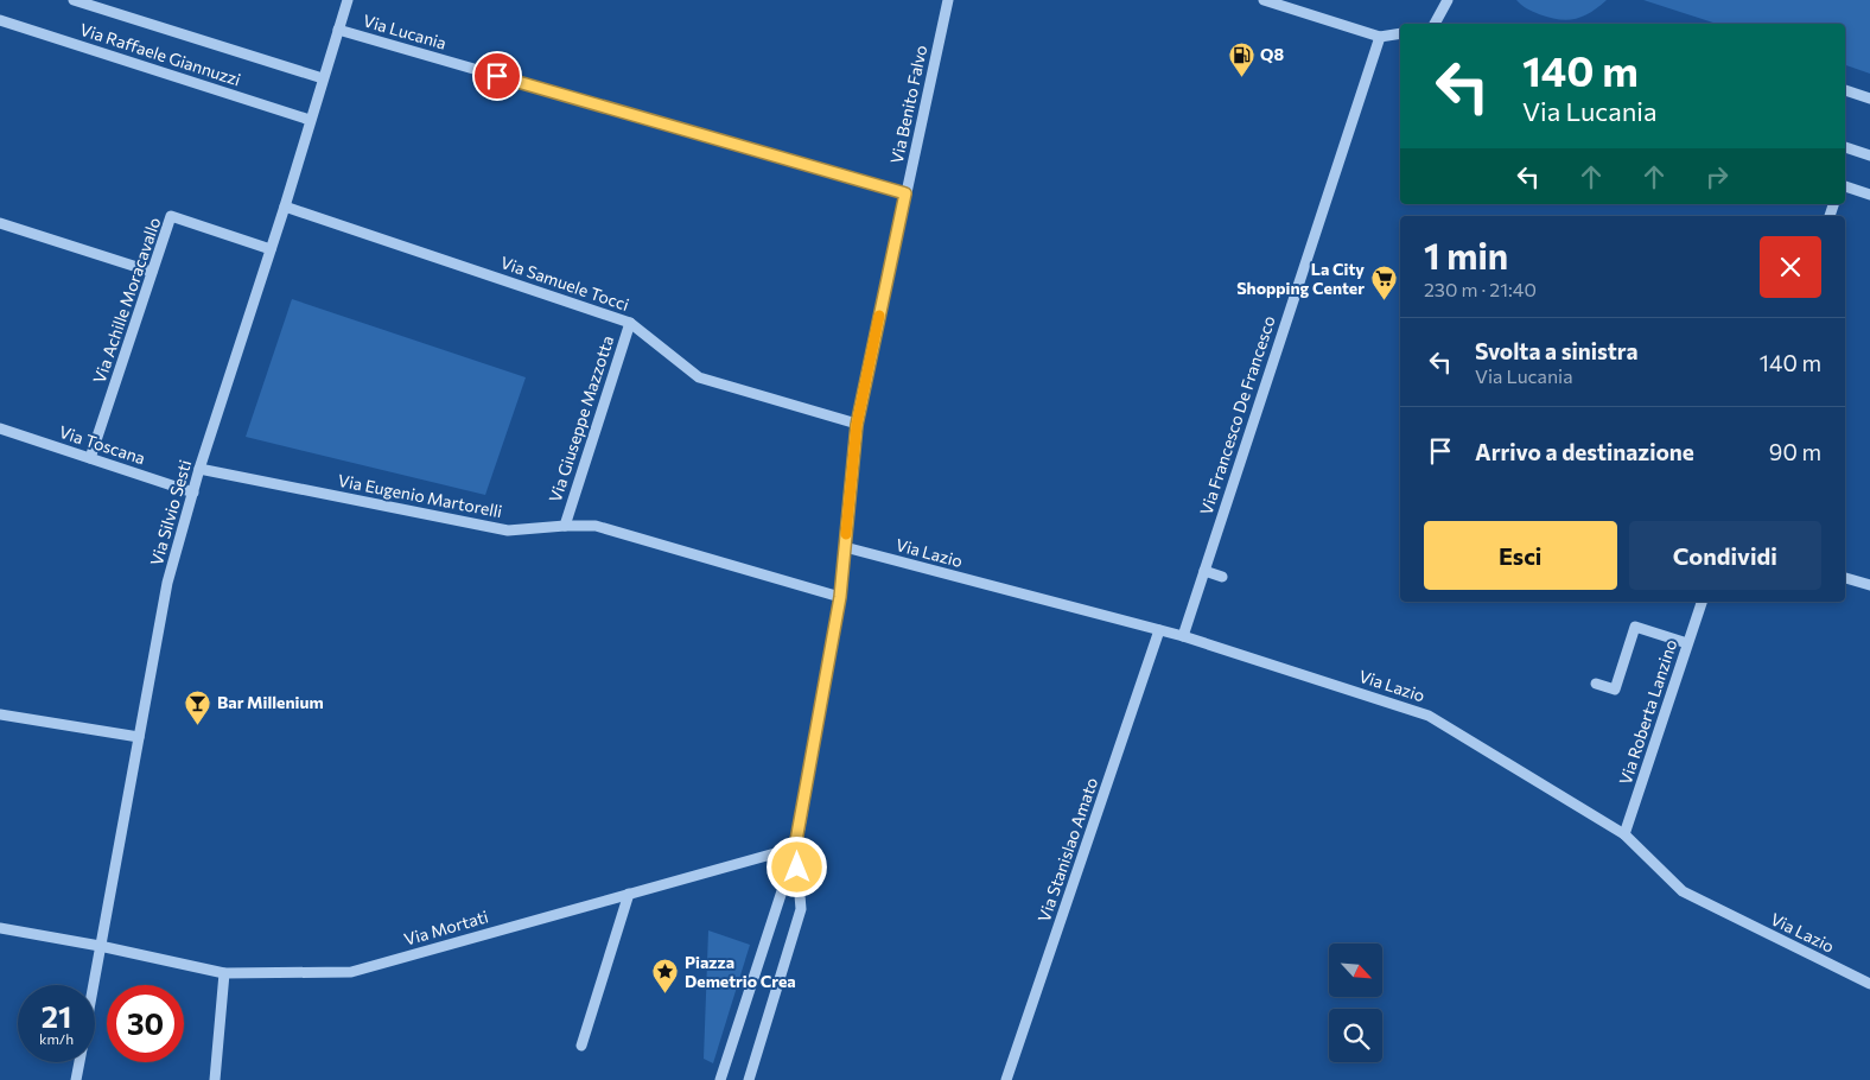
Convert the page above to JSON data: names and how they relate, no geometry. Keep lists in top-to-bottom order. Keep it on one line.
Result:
{"streets":{"street":["Via Lucania","Via Raffaele Giannuzzi","Via Benito Falvo","Via Samuele Tocci","Via Achille Moracavallo","Via Francesco De Francesco","Via Giuseppe Mazzotta","Via Toscana","Via Eugenio Martorelli","Via Silvio Sesti","Via Lazio","Via Roberta Lanzino","Via Stanislao Amato","Via Mortati"]},"crossings":[["Via Lucania","Via Benito Falvo"],["Via Lucania","Via Silvio Sesti"],["Via Raffaele Giannuzzi","Via Silvio Sesti"],["Via Benito Falvo","Via Samuele Tocci"],["Via Benito Falvo","Via Eugenio Martorelli"],["Via Benito Falvo","Via Lazio"],["Via Benito Falvo","Via Mortati"],["Via Samuele Tocci","Via Giuseppe Mazzotta"],["Via Samuele Tocci","Via Silvio Sesti"],["Via Achille Moracavallo","Via Toscana"],["Via Achille Moracavallo","Via Silvio Sesti"],["Via Francesco De Francesco","Via Lazio"],["Via Giuseppe Mazzotta","Via Eugenio Martorelli"],["Via Toscana","Via Silvio Sesti"],["Via Eugenio Martorelli","Via Silvio Sesti"],["Via Silvio Sesti","Via Mortati"],["Via Lazio","Via Roberta Lanzino"],["Via Lazio","Via Stanislao Amato"]],"places":{"fuel station":["Q8"],"supermarket":["La City Shopping Center"],"bar":["Bar Millenium"],"place":["Piazza Demetrio Crea"]},"north":"bottom right","page":{"turn":["140 m","Via Lucania"],"heading":["1 min","230 m · 21:40"],"list":[{"name":"Svolta a sinistra","note":"Via Lucania","value":"140 m"},{"name":"Arrivo a destinazione","value":"90 m"}],"buttons":["Esci","Condividi"],"speed":"21 km/h","limit":"30"}}
